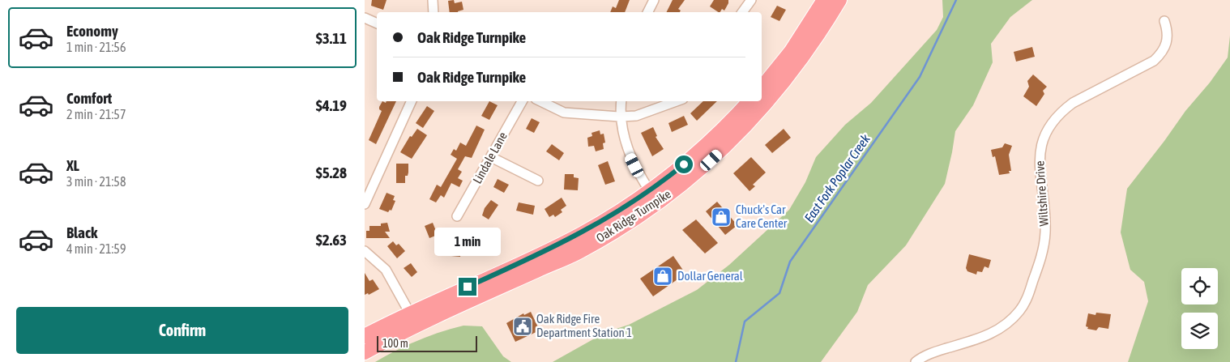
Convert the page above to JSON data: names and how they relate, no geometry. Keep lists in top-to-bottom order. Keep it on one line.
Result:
{"streets":{"highway":["Oak Ridge Turnpike"],"street":["Lindale Lane","Wiltshire Drive"]},"water":["East Fork Poplar Creek"],"places":{"shop":["Chuck's Car Care Center","Dollar General"],"public building":["Oak Ridge Fire Department Station 1"]},"scale_bar":"100 m","page":{"list":[{"name":"Economy","note":"1 min · 21:56","value":"$3.11"},{"name":"Comfort","note":"2 min · 21:57","value":"$4.19"},{"name":"XL","note":"3 min · 21:58","value":"$5.28"},{"name":"Black","note":"4 min · 21:59","value":"$2.63"}],"banner":["Oak Ridge Turnpike","Oak Ridge Turnpike"],"bubble":"1 min","buttons":"Confirm","scale":"100 m"}}
